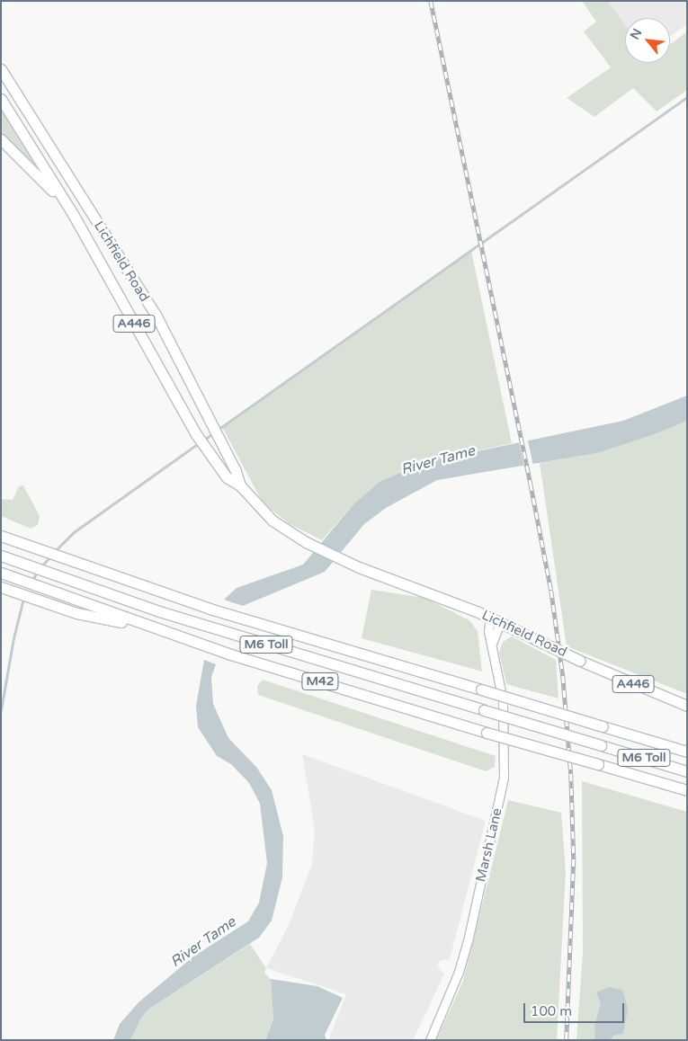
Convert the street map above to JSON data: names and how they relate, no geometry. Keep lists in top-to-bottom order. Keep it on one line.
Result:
{"streets":{"highway":["Lichfield Road","A446","M6 Toll","M42"],"main road":["Marsh Lane"]},"crossings":[["Lichfield Road","Marsh Lane"]],"water":["River Tame"],"scale_bar":"100 m","north":"top left"}
